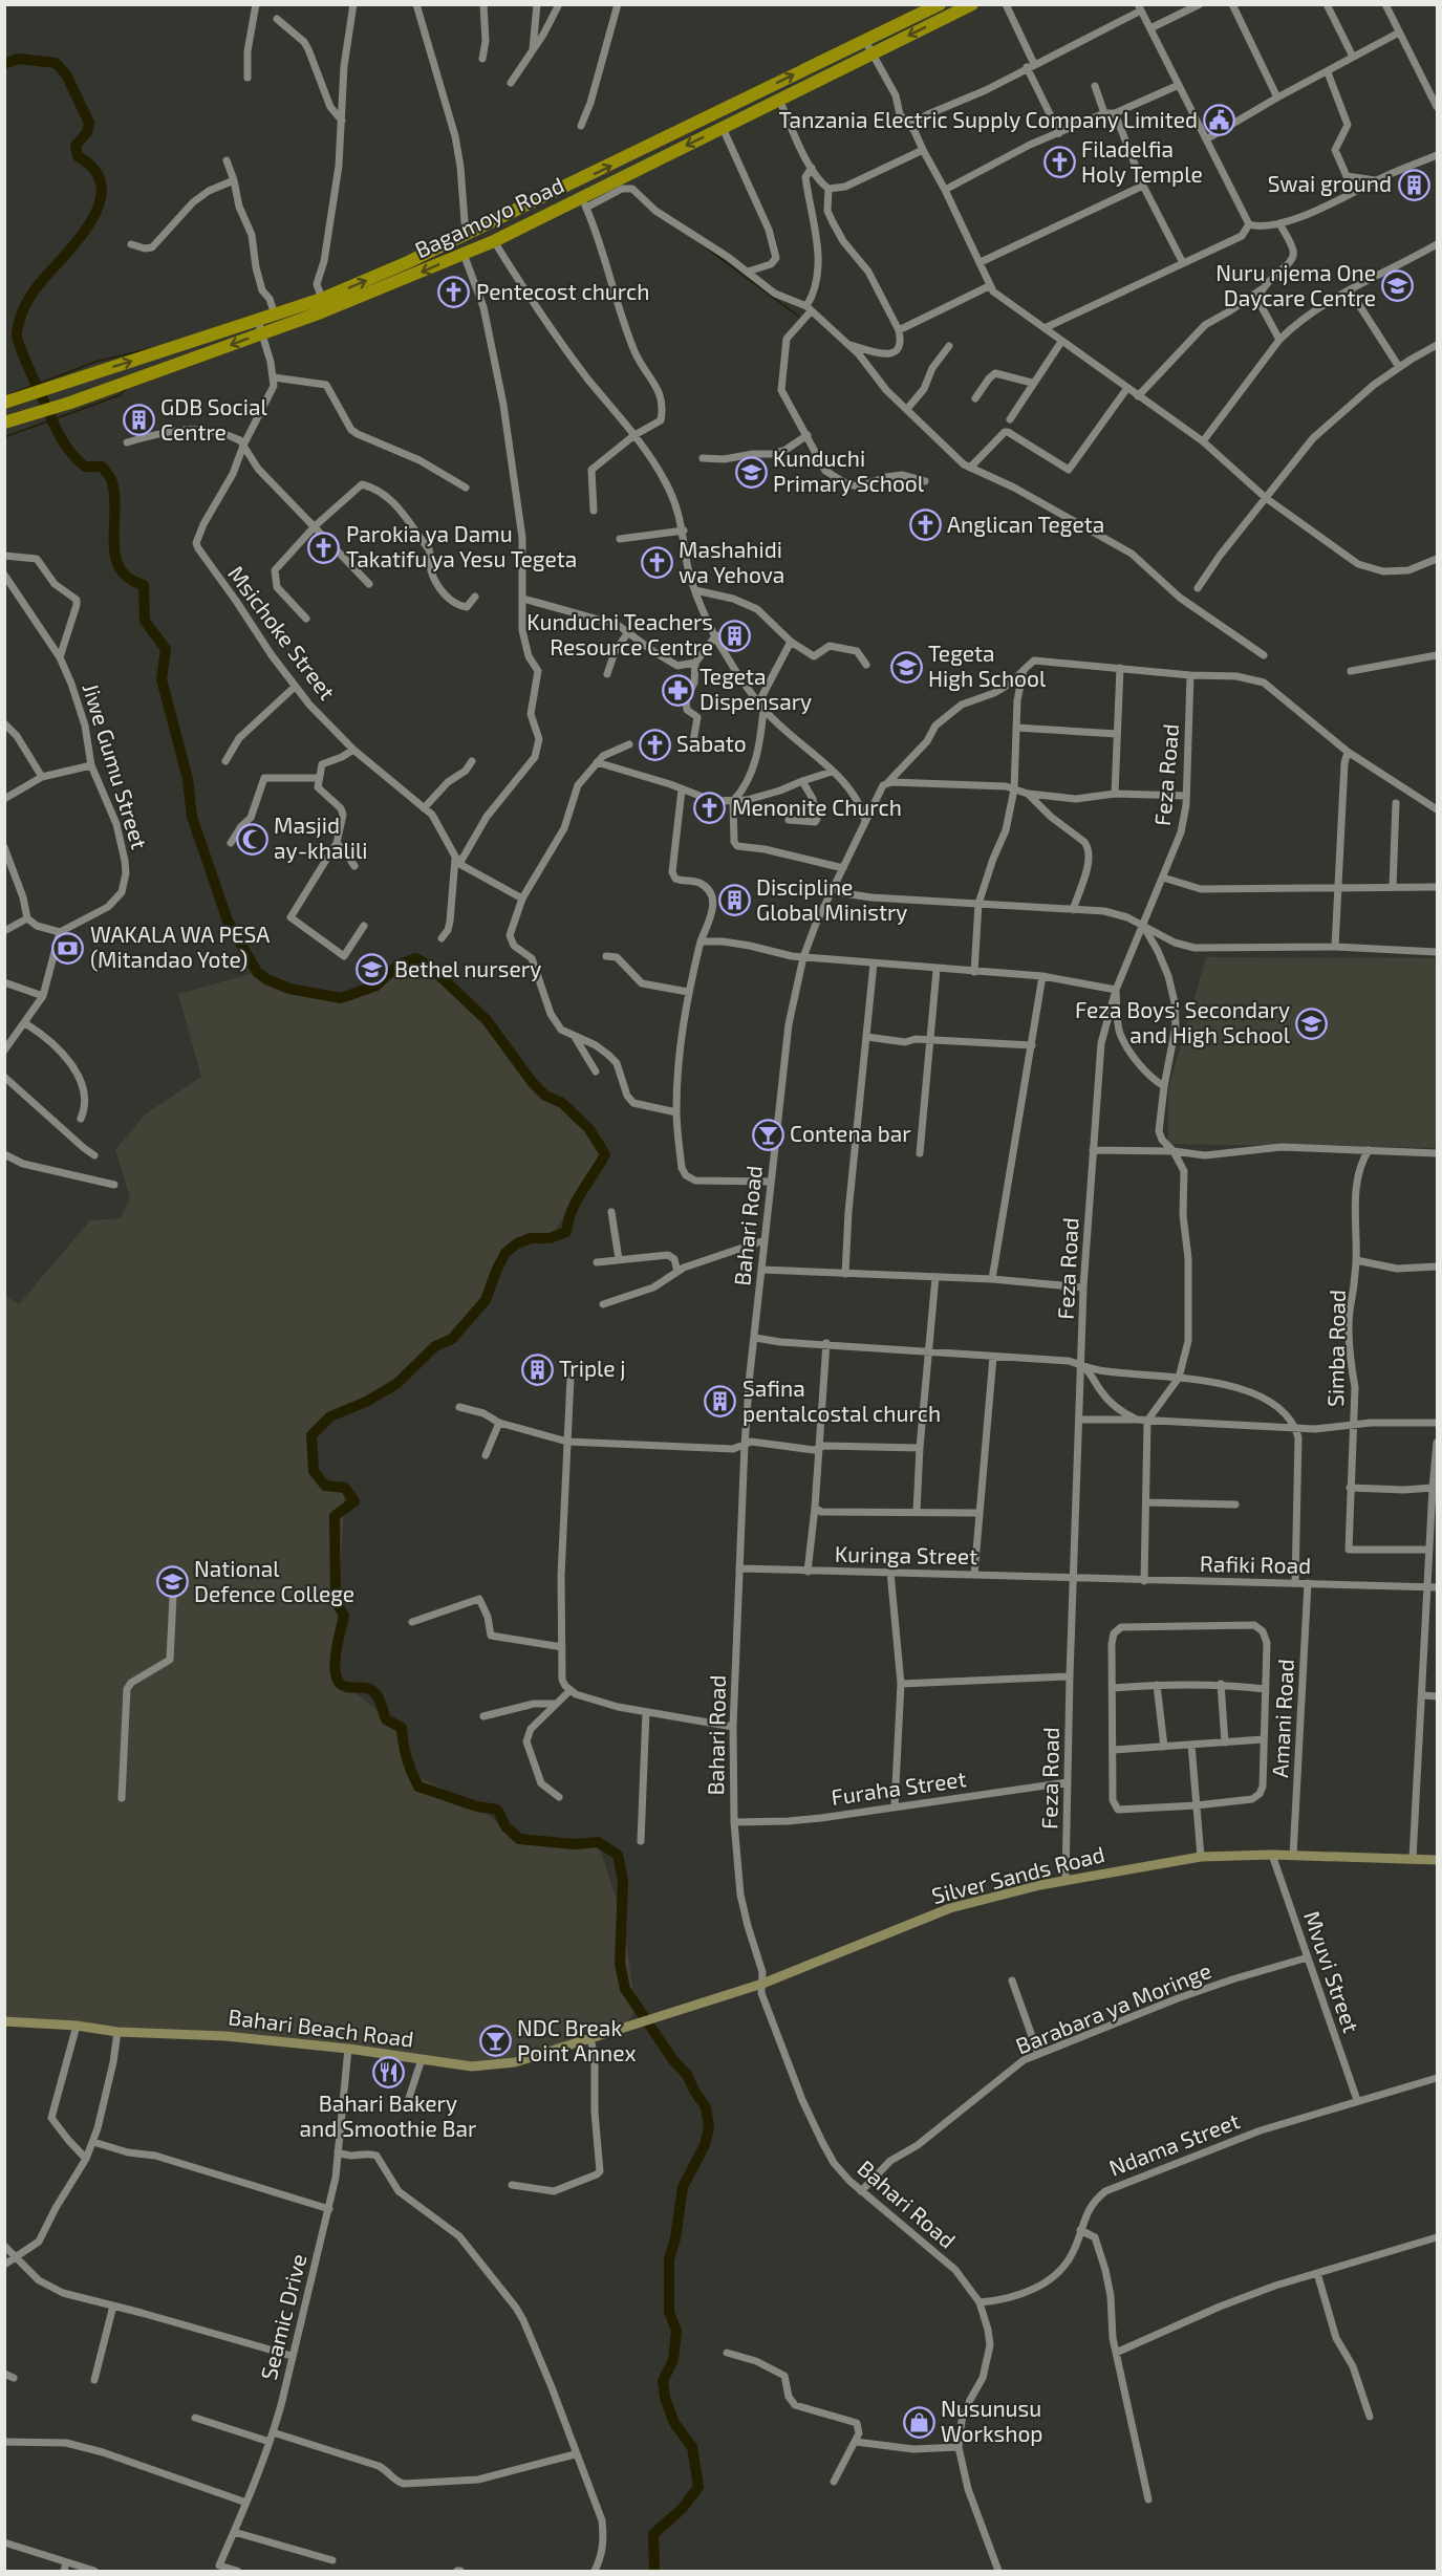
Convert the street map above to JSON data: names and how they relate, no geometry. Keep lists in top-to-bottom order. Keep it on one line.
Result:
{"streets":{"highway":["Bagamoyo Road"],"street":["Msichoke Street","Jiwe Gumu Street","Feza Road","Bahari Road","Simba Road","Kuringa Street","Rafiki Road","Amani Road","Furaha Street","Silver Sands Road","Mvuvi Street","Barabara ya Moringe","Bahari Beach Road","Ndama Street","Seamic Drive"]},"crossings":[["Feza Road","Kuringa Street"],["Feza Road","Rafiki Road"],["Feza Road","Furaha Street"],["Feza Road","Silver Sands Road"],["Bahari Road","Kuringa Street"],["Bahari Road","Furaha Street"],["Bahari Road","Silver Sands Road"],["Bahari Road","Barabara ya Moringe"],["Bahari Road","Ndama Street"],["Kuringa Street","Rafiki Road"],["Rafiki Road","Amani Road"],["Amani Road","Silver Sands Road"],["Silver Sands Road","Mvuvi Street"],["Silver Sands Road","Bahari Beach Road"],["Mvuvi Street","Barabara ya Moringe"],["Mvuvi Street","Ndama Street"],["Bahari Beach Road","Seamic Drive"]],"places":{"public building":["Tanzania Electric Supply Company Limited"],"church":["Filadelfia Holy Temple","Pentecost church","Anglican Tegeta","Parokia ya Damu Takatifu ya Yesu Tegeta","Mashahidi wa Yehova","Sabato","Menonite Church"],"building":["Swai ground","GDB Social Centre","Kunduchi Teachers Resource Centre","Discipline Global Ministry","Triple j","Safina pentalcostal church"],"school or university":["Nuru njema One Daycare Centre","Kunduchi Primary School","Tegeta High School","Bethel nursery","Feza Boys' Secondary and High School","National Defence College"],"pharmacy":["Tegeta Dispensary"],"mosque":["Masjid ay-khalili"],"bank":["WAKALA WA PESA (Mitandao Yote)"],"bar":["Contena bar","NDC Break Point Annex"],"restaurant":["Bahari Bakery and Smoothie Bar"],"shop":["Nusunusu Workshop"]}}
